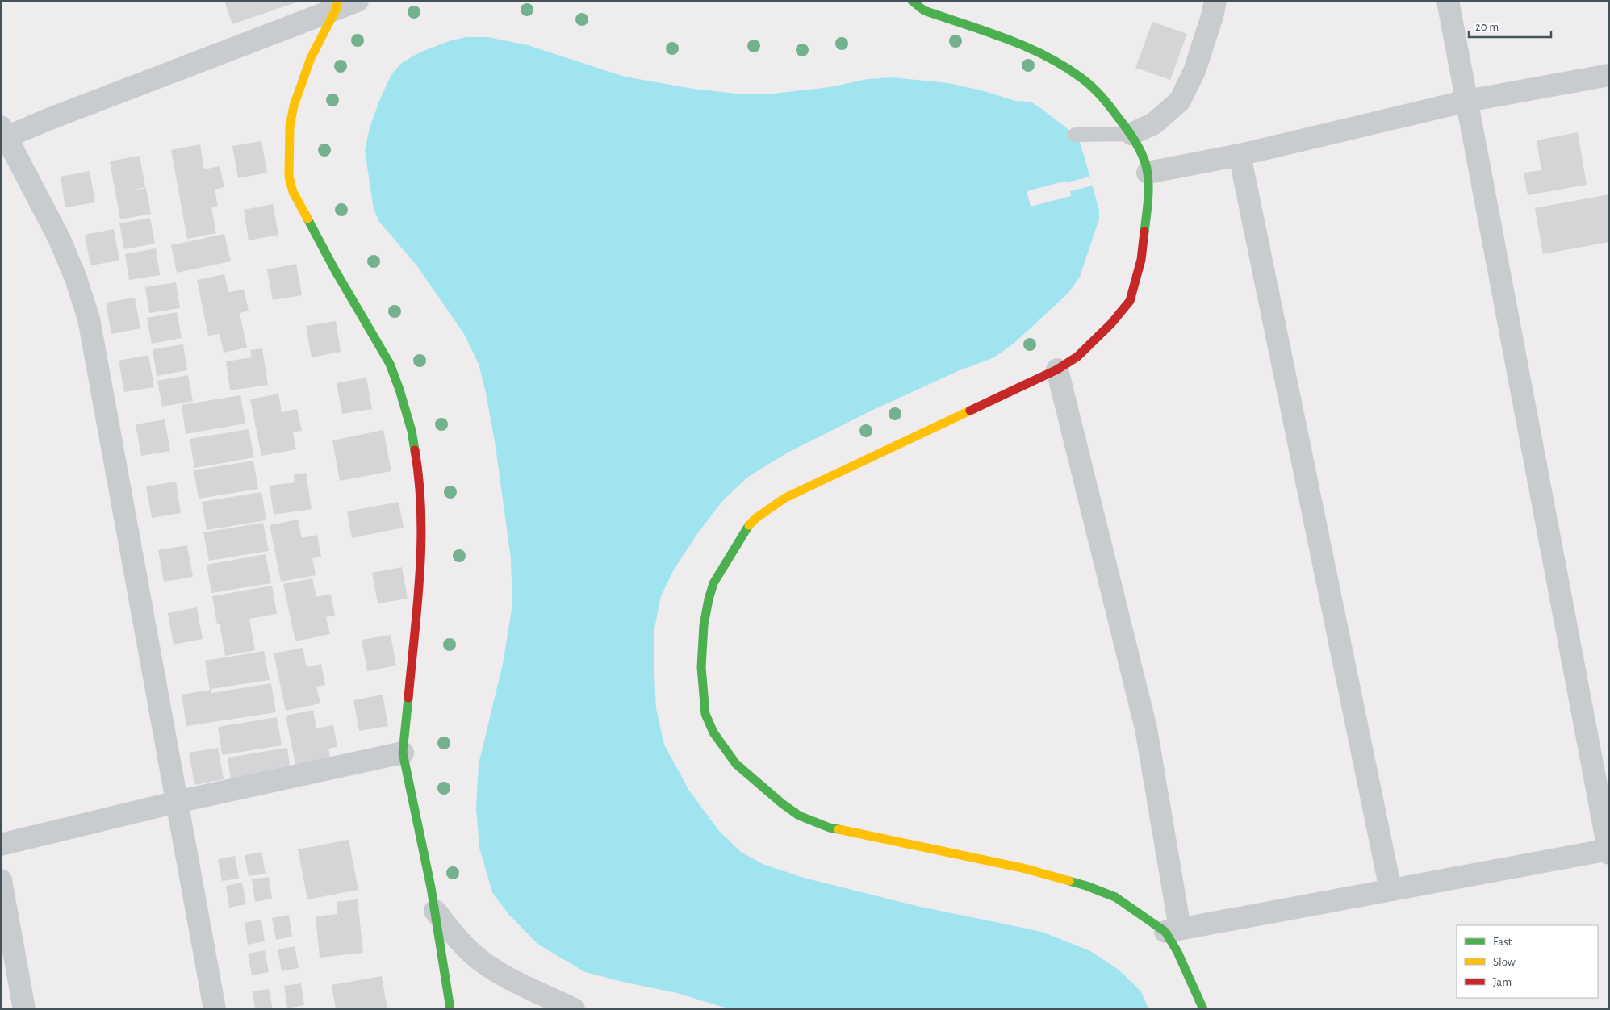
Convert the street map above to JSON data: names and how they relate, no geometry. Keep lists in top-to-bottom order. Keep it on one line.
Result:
{"legend":["Fast","Slow","Jam"],"scale_bar":"20 m"}
